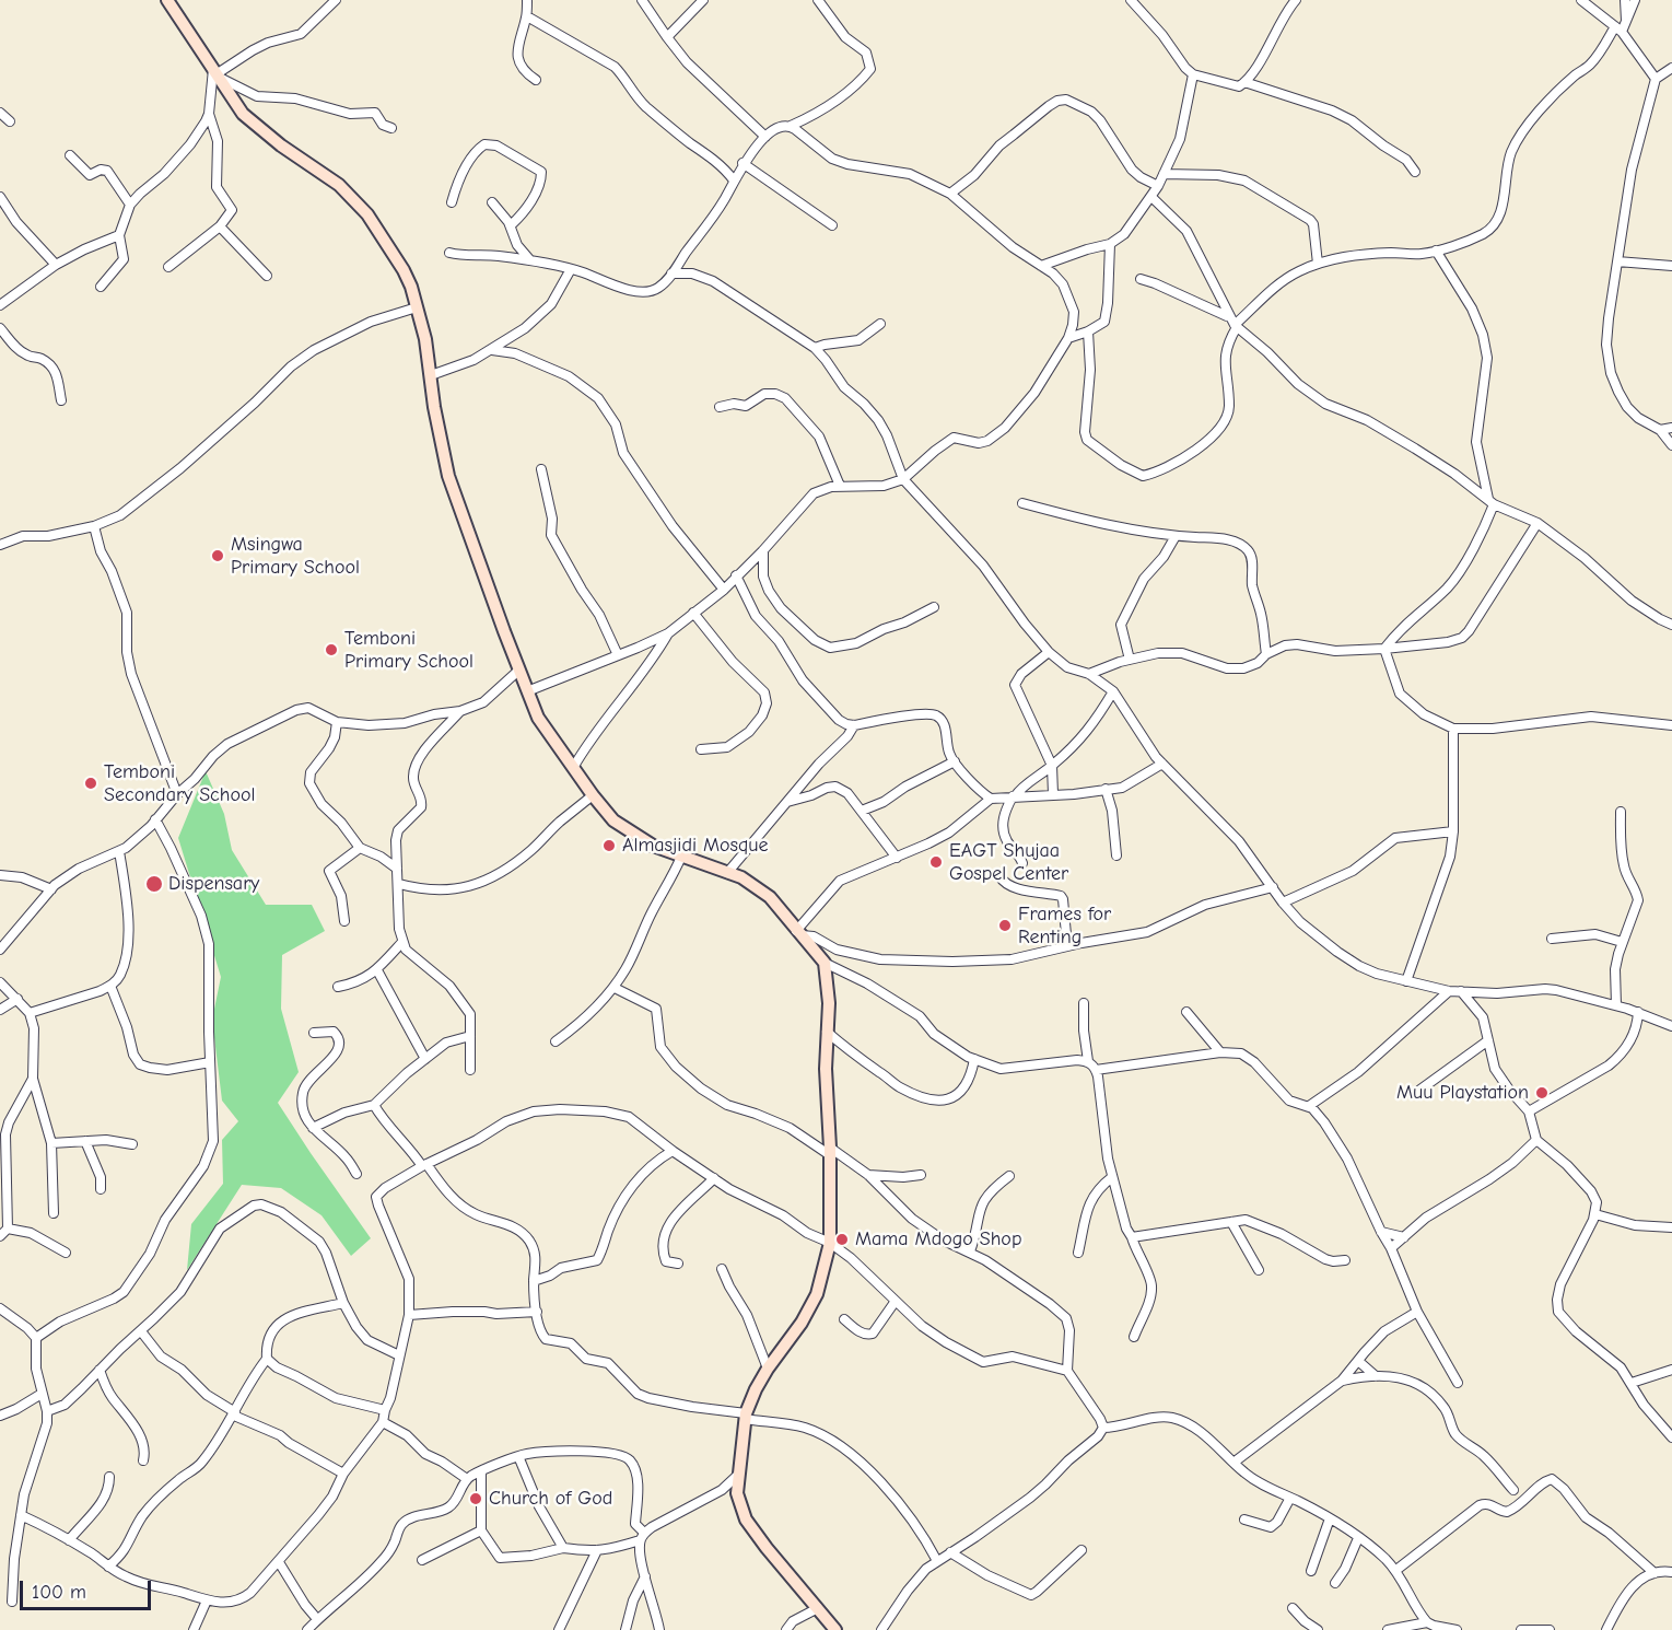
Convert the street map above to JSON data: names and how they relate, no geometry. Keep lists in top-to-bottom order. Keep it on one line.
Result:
{"places":["Msingwa Primary School","Temboni Primary School","Temboni Secondary School","Almasjidi Mosque","EAGT Shujaa Gospel Center","Dispensary","Frames for Renting","Muu Playstation","Mama Mdogo Shop","Church of God"],"scale_bar":"100 m"}
